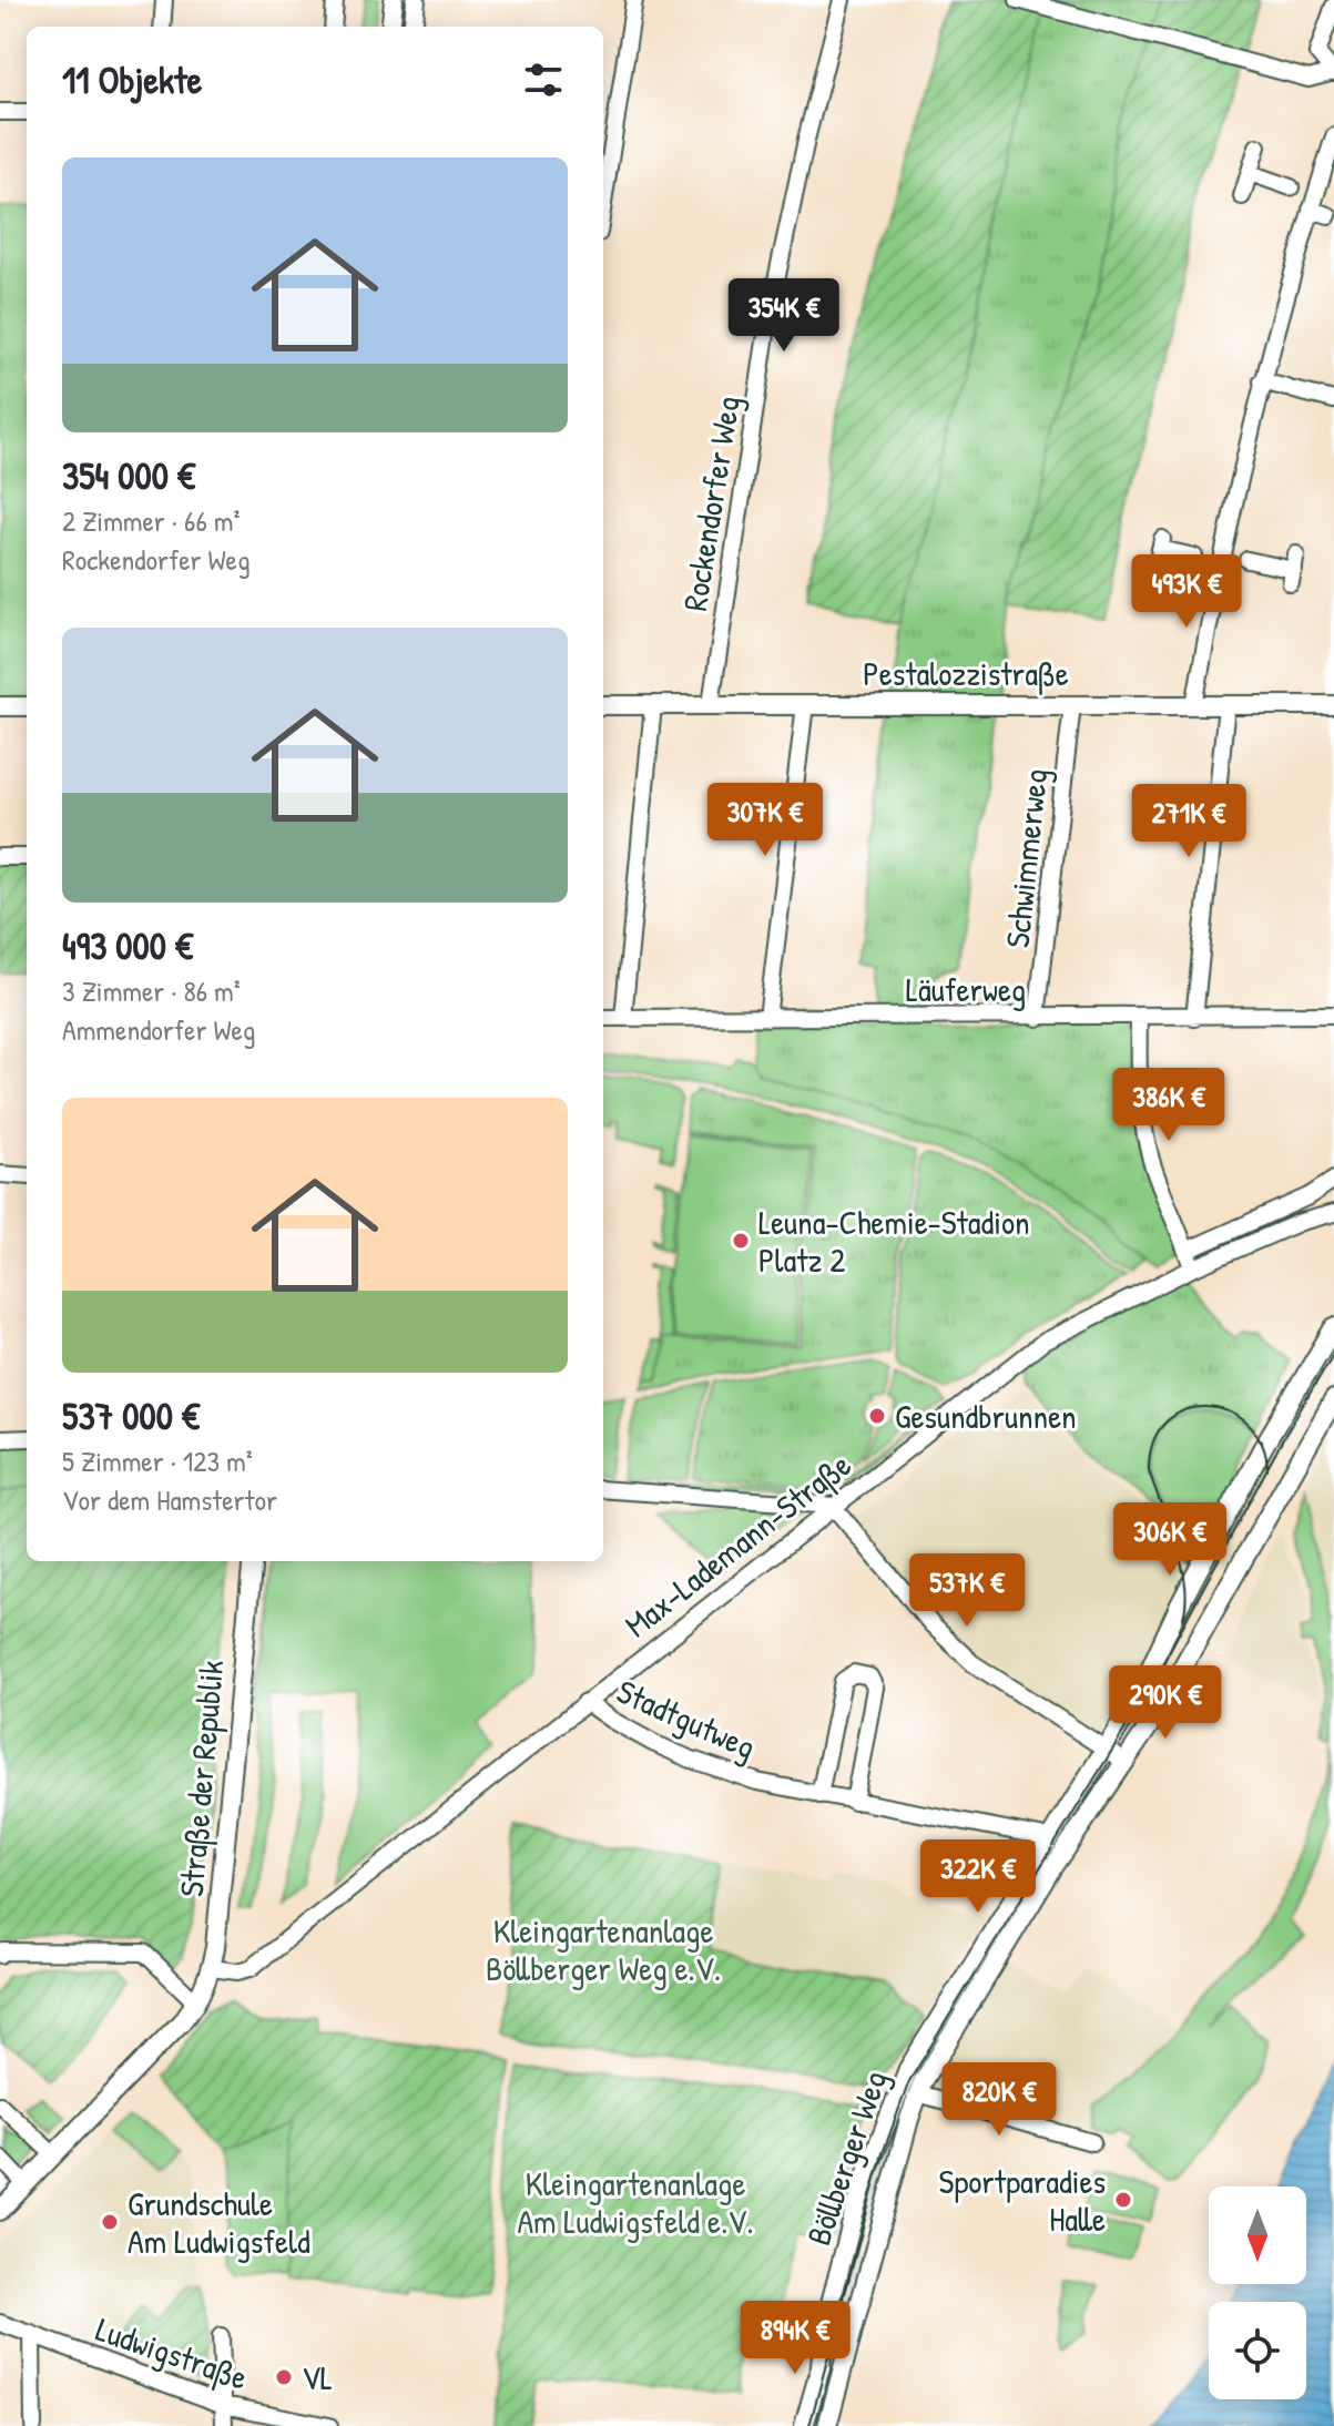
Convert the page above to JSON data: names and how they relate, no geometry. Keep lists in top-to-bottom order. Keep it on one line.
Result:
{"streets":{"street":["Rockendorfer Weg","Pestalozzistraße","Schwimmerweg","Läuferweg","Max-Lademann-Straße","Stadtgutweg","Straße der Republik","Böllberger Weg","Ludwigstraße"]},"crossings":[["Rockendorfer Weg","Pestalozzistraße"],["Pestalozzistraße","Schwimmerweg"],["Schwimmerweg","Läuferweg"],["Max-Lademann-Straße","Stadtgutweg"],["Max-Lademann-Straße","Straße der Republik"],["Stadtgutweg","Böllberger Weg"]],"parks":["Kleingartenanlage Böllberger Weg e.V.","Kleingartenanlage Am Ludwigsfeld e.V."],"places":["Leuna-Chemie-Stadion Platz 2","Gesundbrunnen","Sportparadies Halle","Grundschule Am Ludwigsfeld","VL"],"north":"bottom","page":{"heading":"11 Objekte","list":[{"name":"354 000 €","note":"2 Zimmer · 66 m² · Rockendorfer Weg"},{"name":"493 000 €","note":"3 Zimmer · 86 m² · Ammendorfer Weg"},{"name":"537 000 €","note":"5 Zimmer · 123 m² · Vor dem Hamstertor"}],"price":["354K €","493K €","307K €","271K €","386K €","306K €","537K €","290K €","322K €","820K €","894K €"]}}
